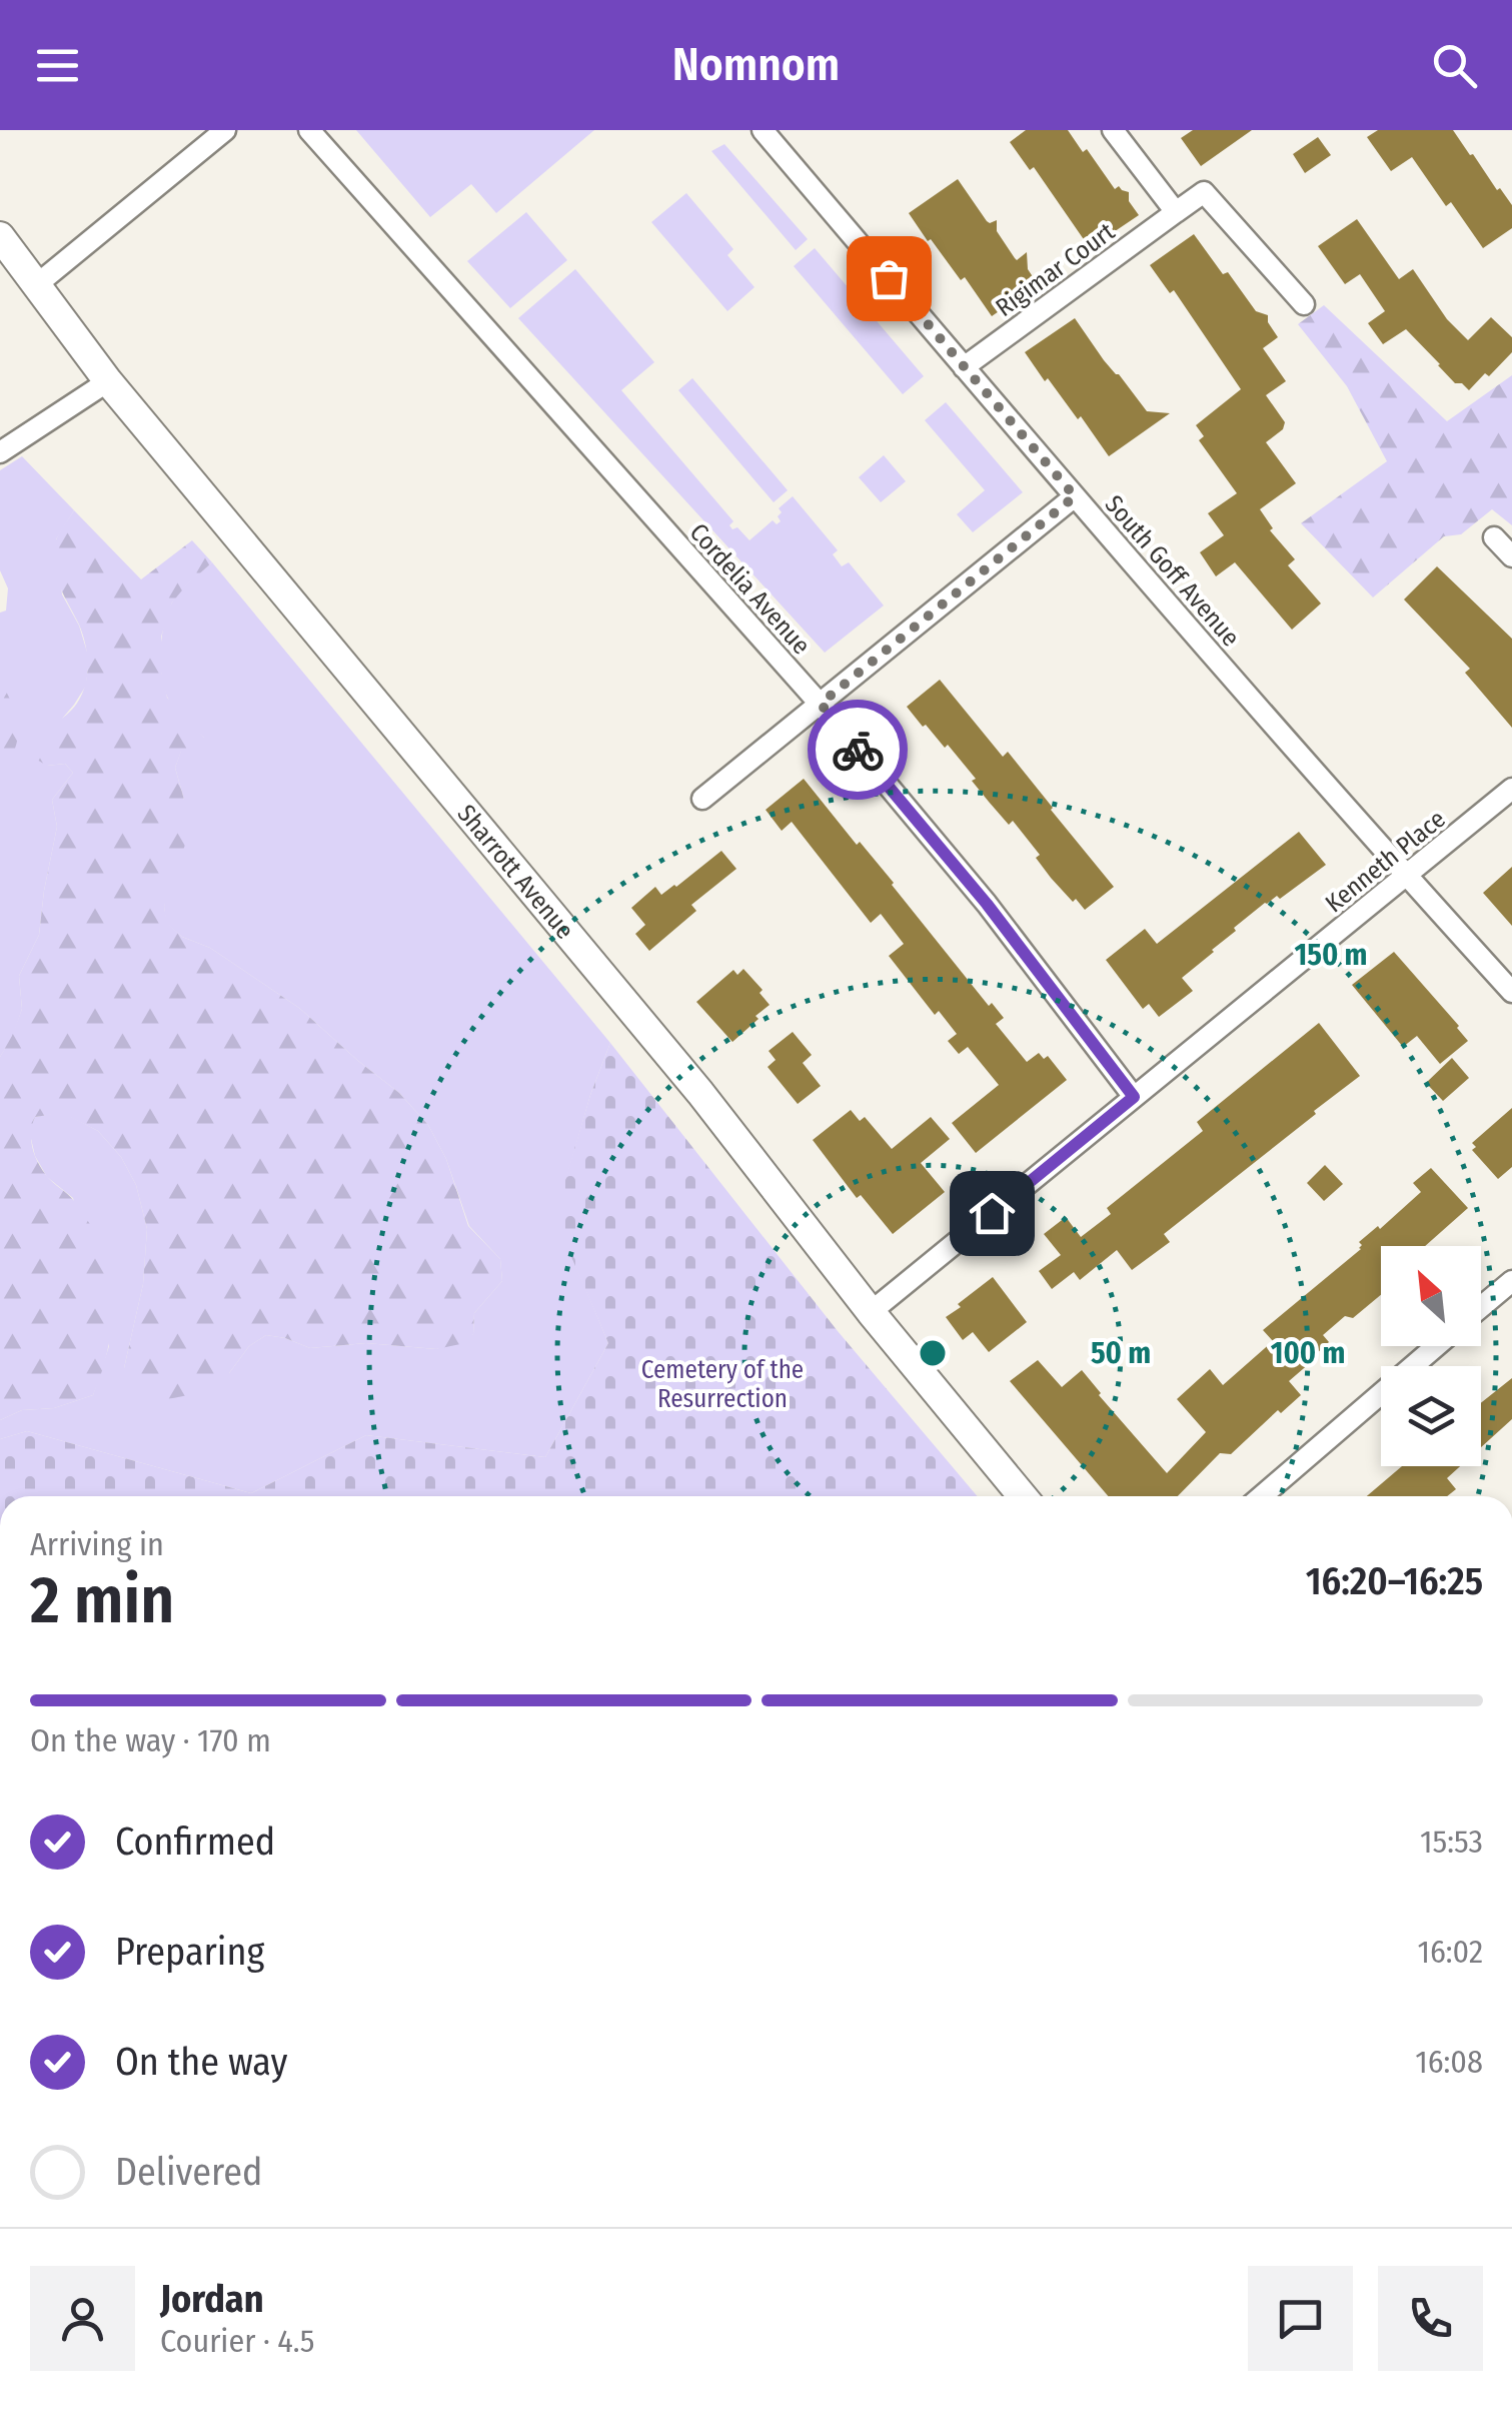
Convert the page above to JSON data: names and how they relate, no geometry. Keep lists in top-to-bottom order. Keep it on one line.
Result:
{"streets":{"street":["Rigimar Court","South Goff Avenue","Cordelia Avenue","Kenneth Place","Sharrott Avenue"]},"crossings":[["Rigimar Court","South Goff Avenue"],["South Goff Avenue","Kenneth Place"],["Cordelia Avenue","Kenneth Place"],["Kenneth Place","Sharrott Avenue"]],"parks":["Cemetery of the Resurrection"],"north":"top left","page":{"header":"Nomnom","heading":["2 min","Arriving in","16:20–16:25"],"panel":["Jordan","Courier · 4.5"],"bar":"On the way · 170 m","list":[["Confirmed","15:53"],["Preparing","16:02"],["On the way","16:08"],"Delivered"]},"rings":["150 m","50 m","100 m"]}
